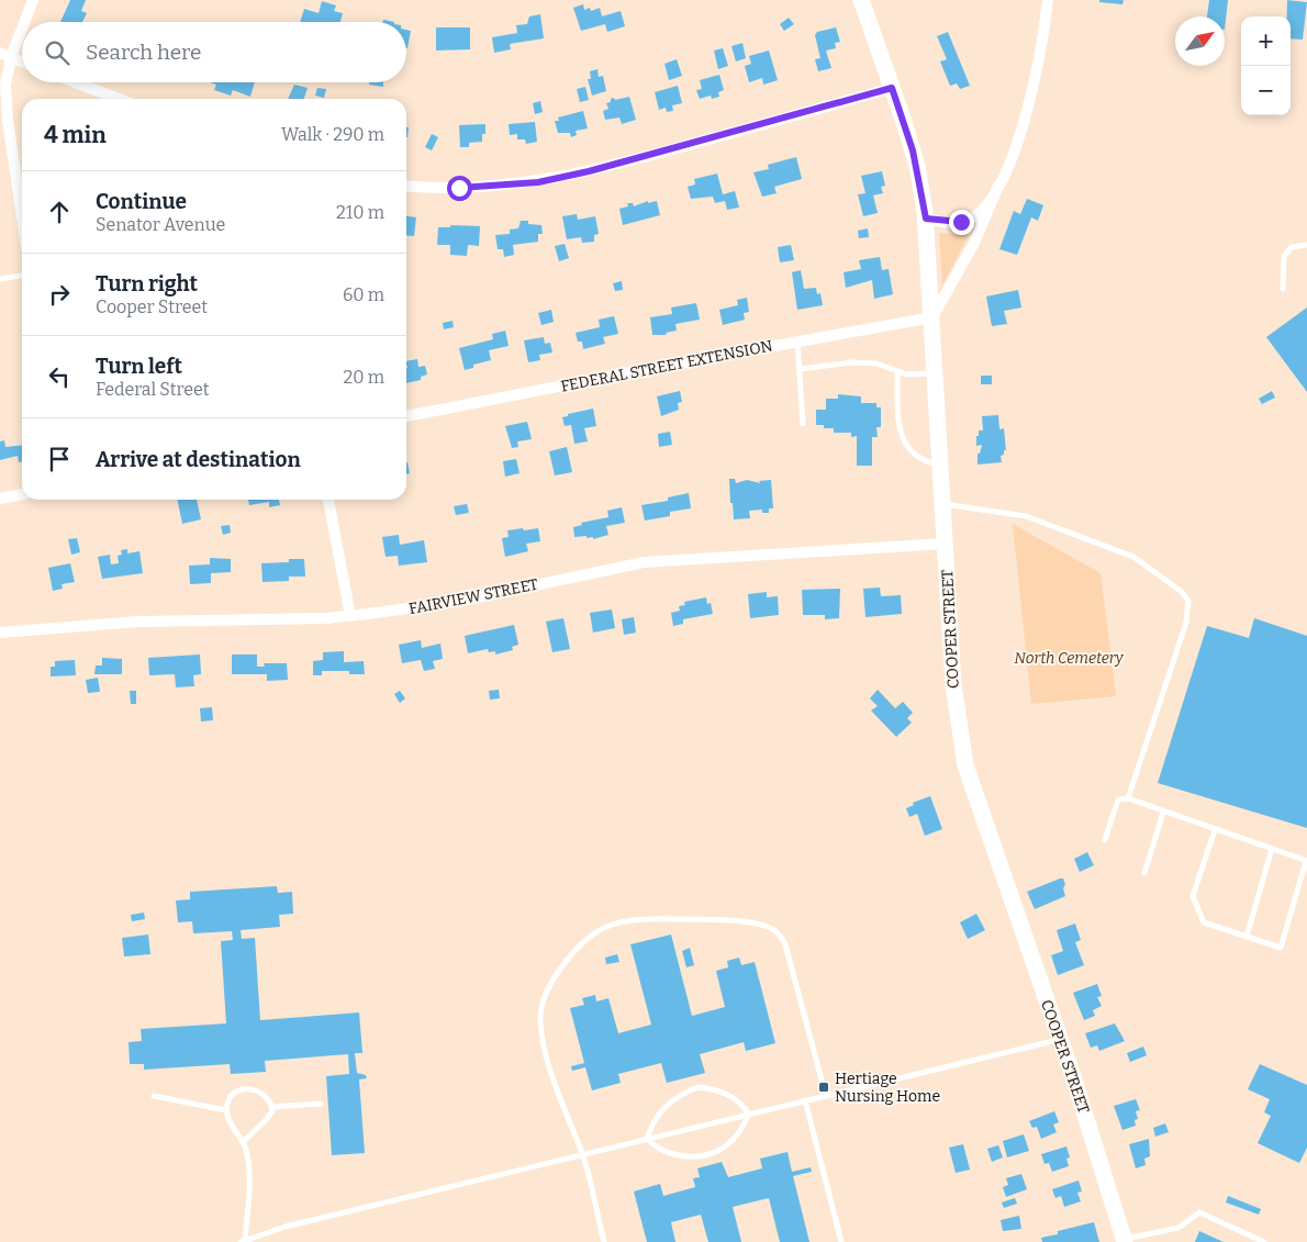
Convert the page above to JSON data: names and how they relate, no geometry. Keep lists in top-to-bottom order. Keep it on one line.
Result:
{"streets":{"street":["FEDERAL STREET EXTENSION","FAIRVIEW STREET","COOPER STREET"]},"crossings":[["FEDERAL STREET EXTENSION","COOPER STREET"],["FAIRVIEW STREET","COOPER STREET"]],"parks":["North Cemetery"],"places":{"transit":["Hertiage Nursing Home"]},"north":"top right","page":{"map_buttons":["+","−"],"search":"Search here","heading":["4 min","Walk · 290 m"],"list":[["Continue","Senator Avenue","210 m"],["Turn right","Cooper Street","60 m"],["Turn left","Federal Street","20 m"],"Arrive at destination"]}}
